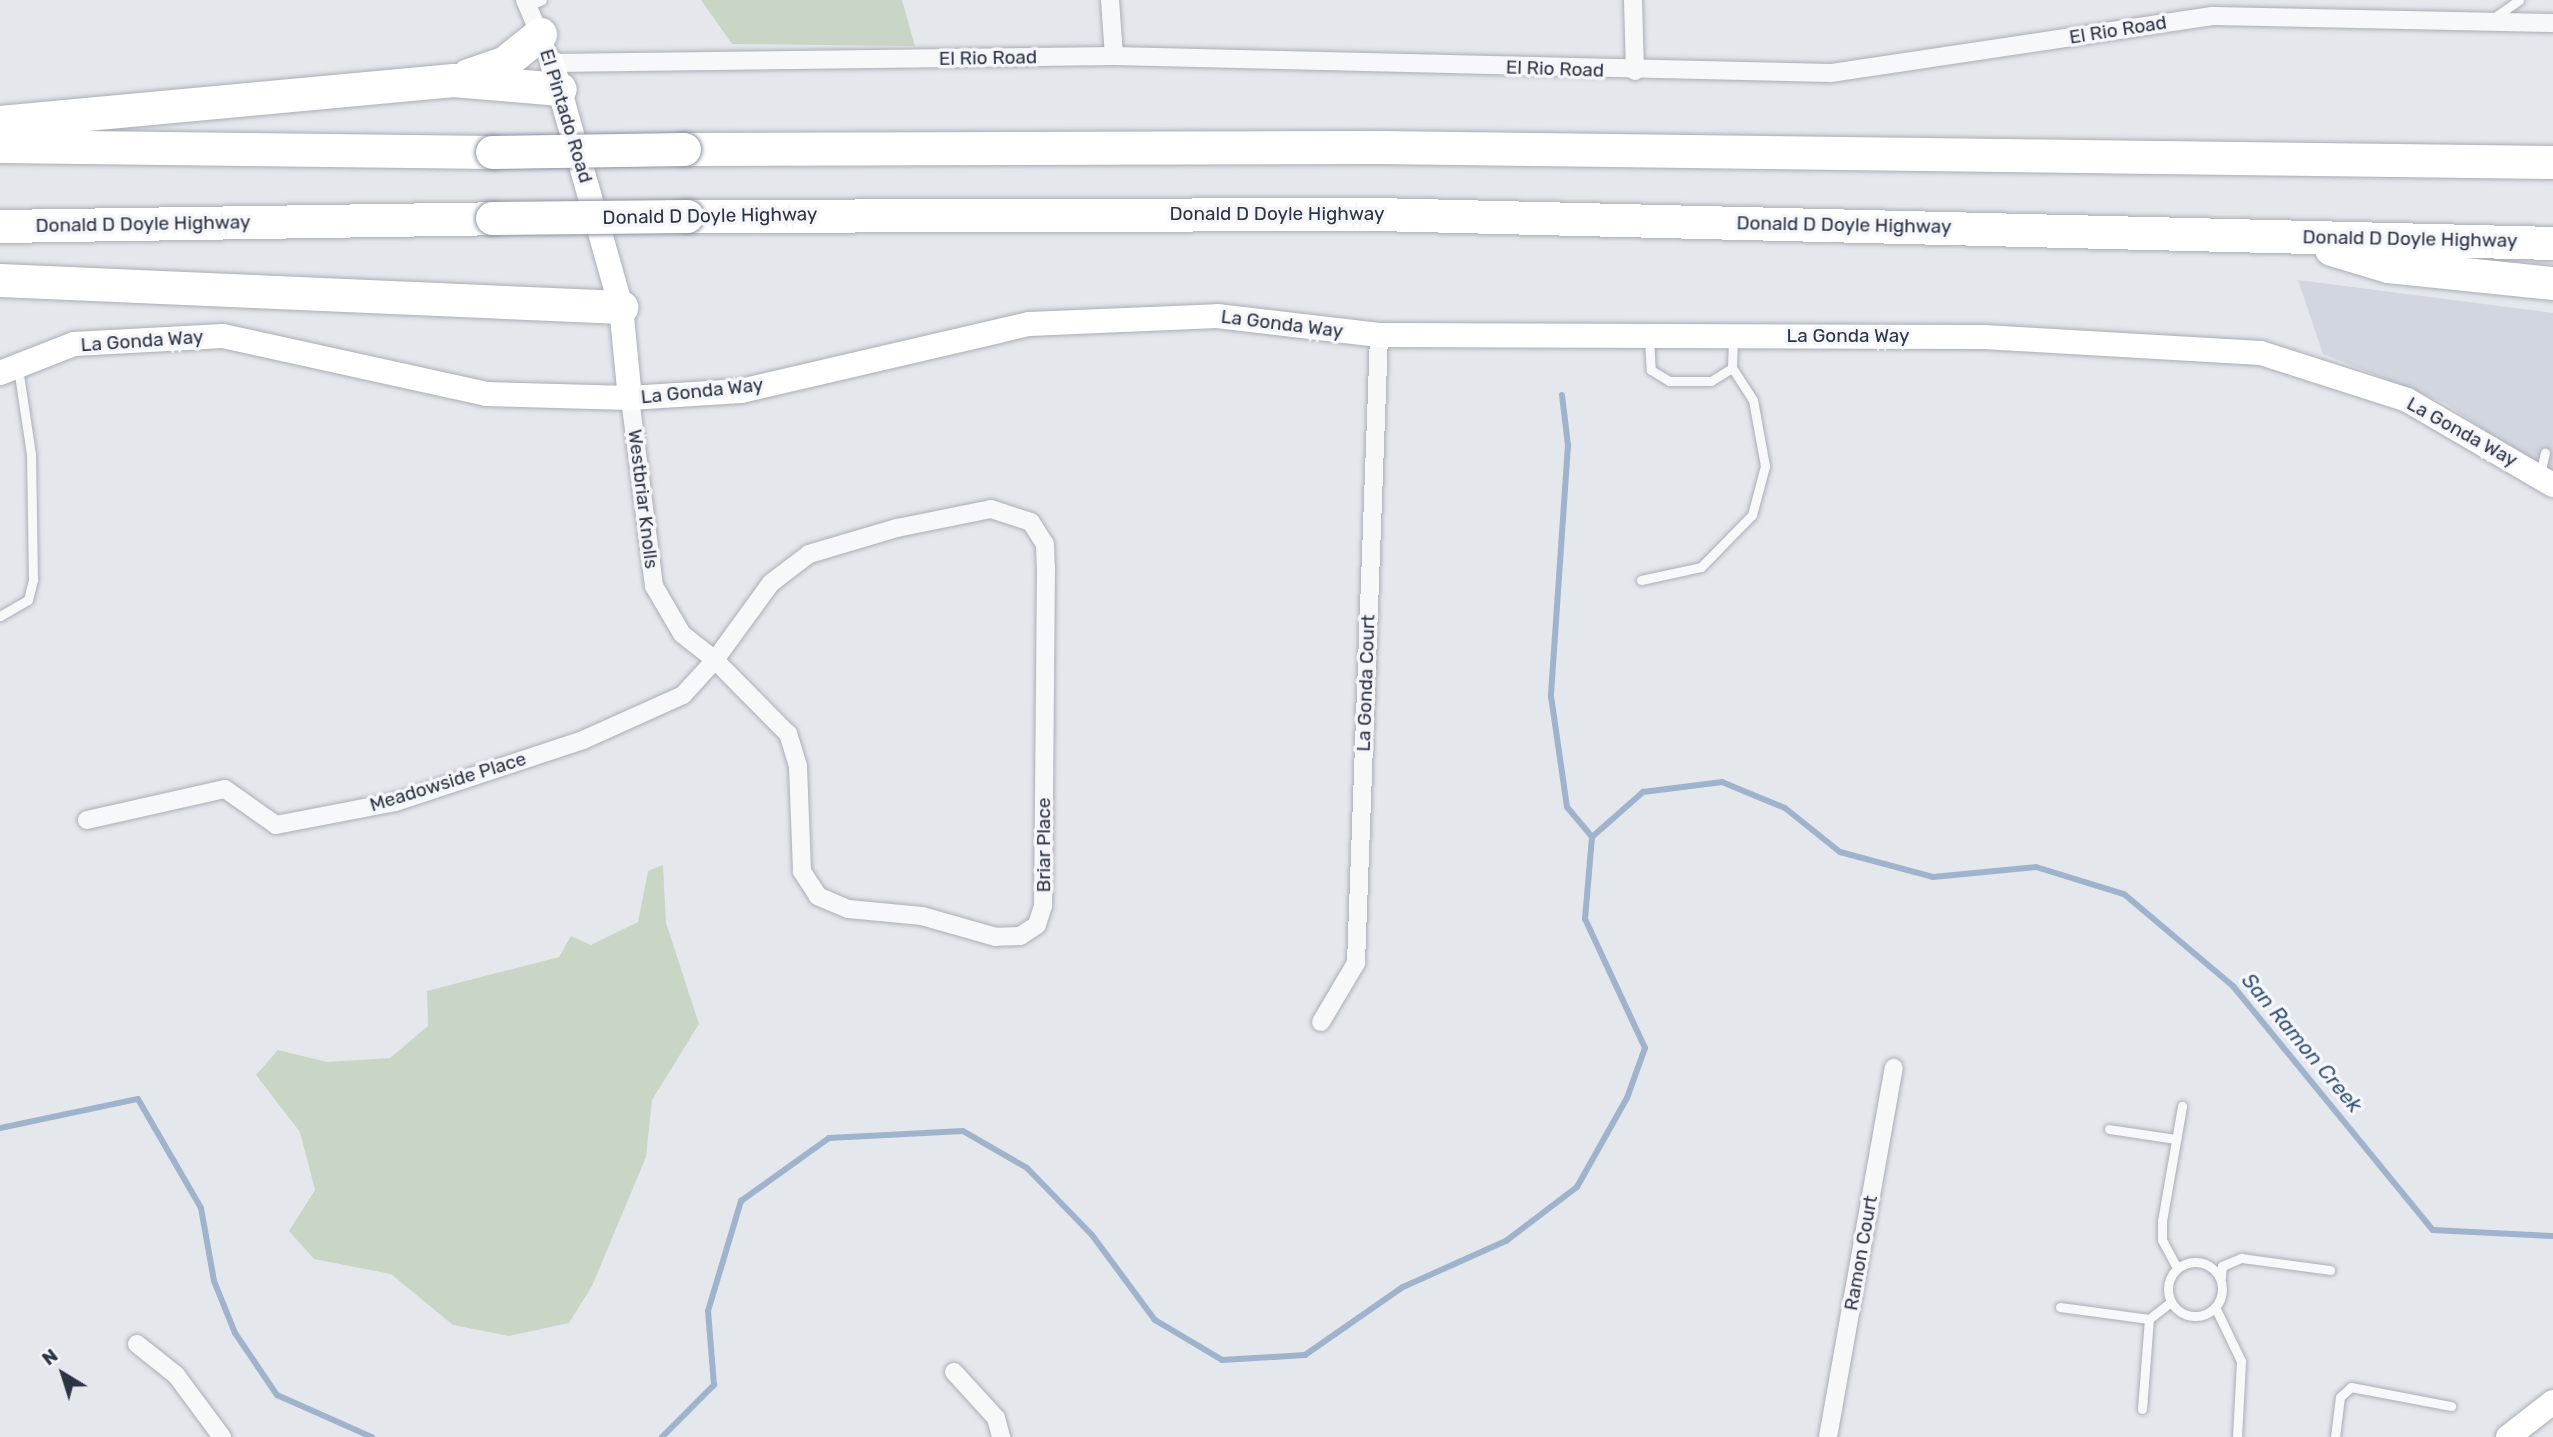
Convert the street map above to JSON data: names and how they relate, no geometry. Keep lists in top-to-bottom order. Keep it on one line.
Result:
{"streets":{"highway":["Donald D Doyle Highway"],"street":["El Rio Road","El Pintado Road","La Gonda Way","Westbriar Knolls","La Gonda Court","Meadowside Place","Briar Place","Ramon Court"]},"crossings":[["El Rio Road","El Pintado Road"],["El Pintado Road","La Gonda Way"],["El Pintado Road","Westbriar Knolls"],["La Gonda Way","Westbriar Knolls"],["La Gonda Way","La Gonda Court"],["Westbriar Knolls","Meadowside Place"],["Westbriar Knolls","Briar Place"],["Meadowside Place","Briar Place"]],"water":["San Ramon Creek"],"north":"top left"}
